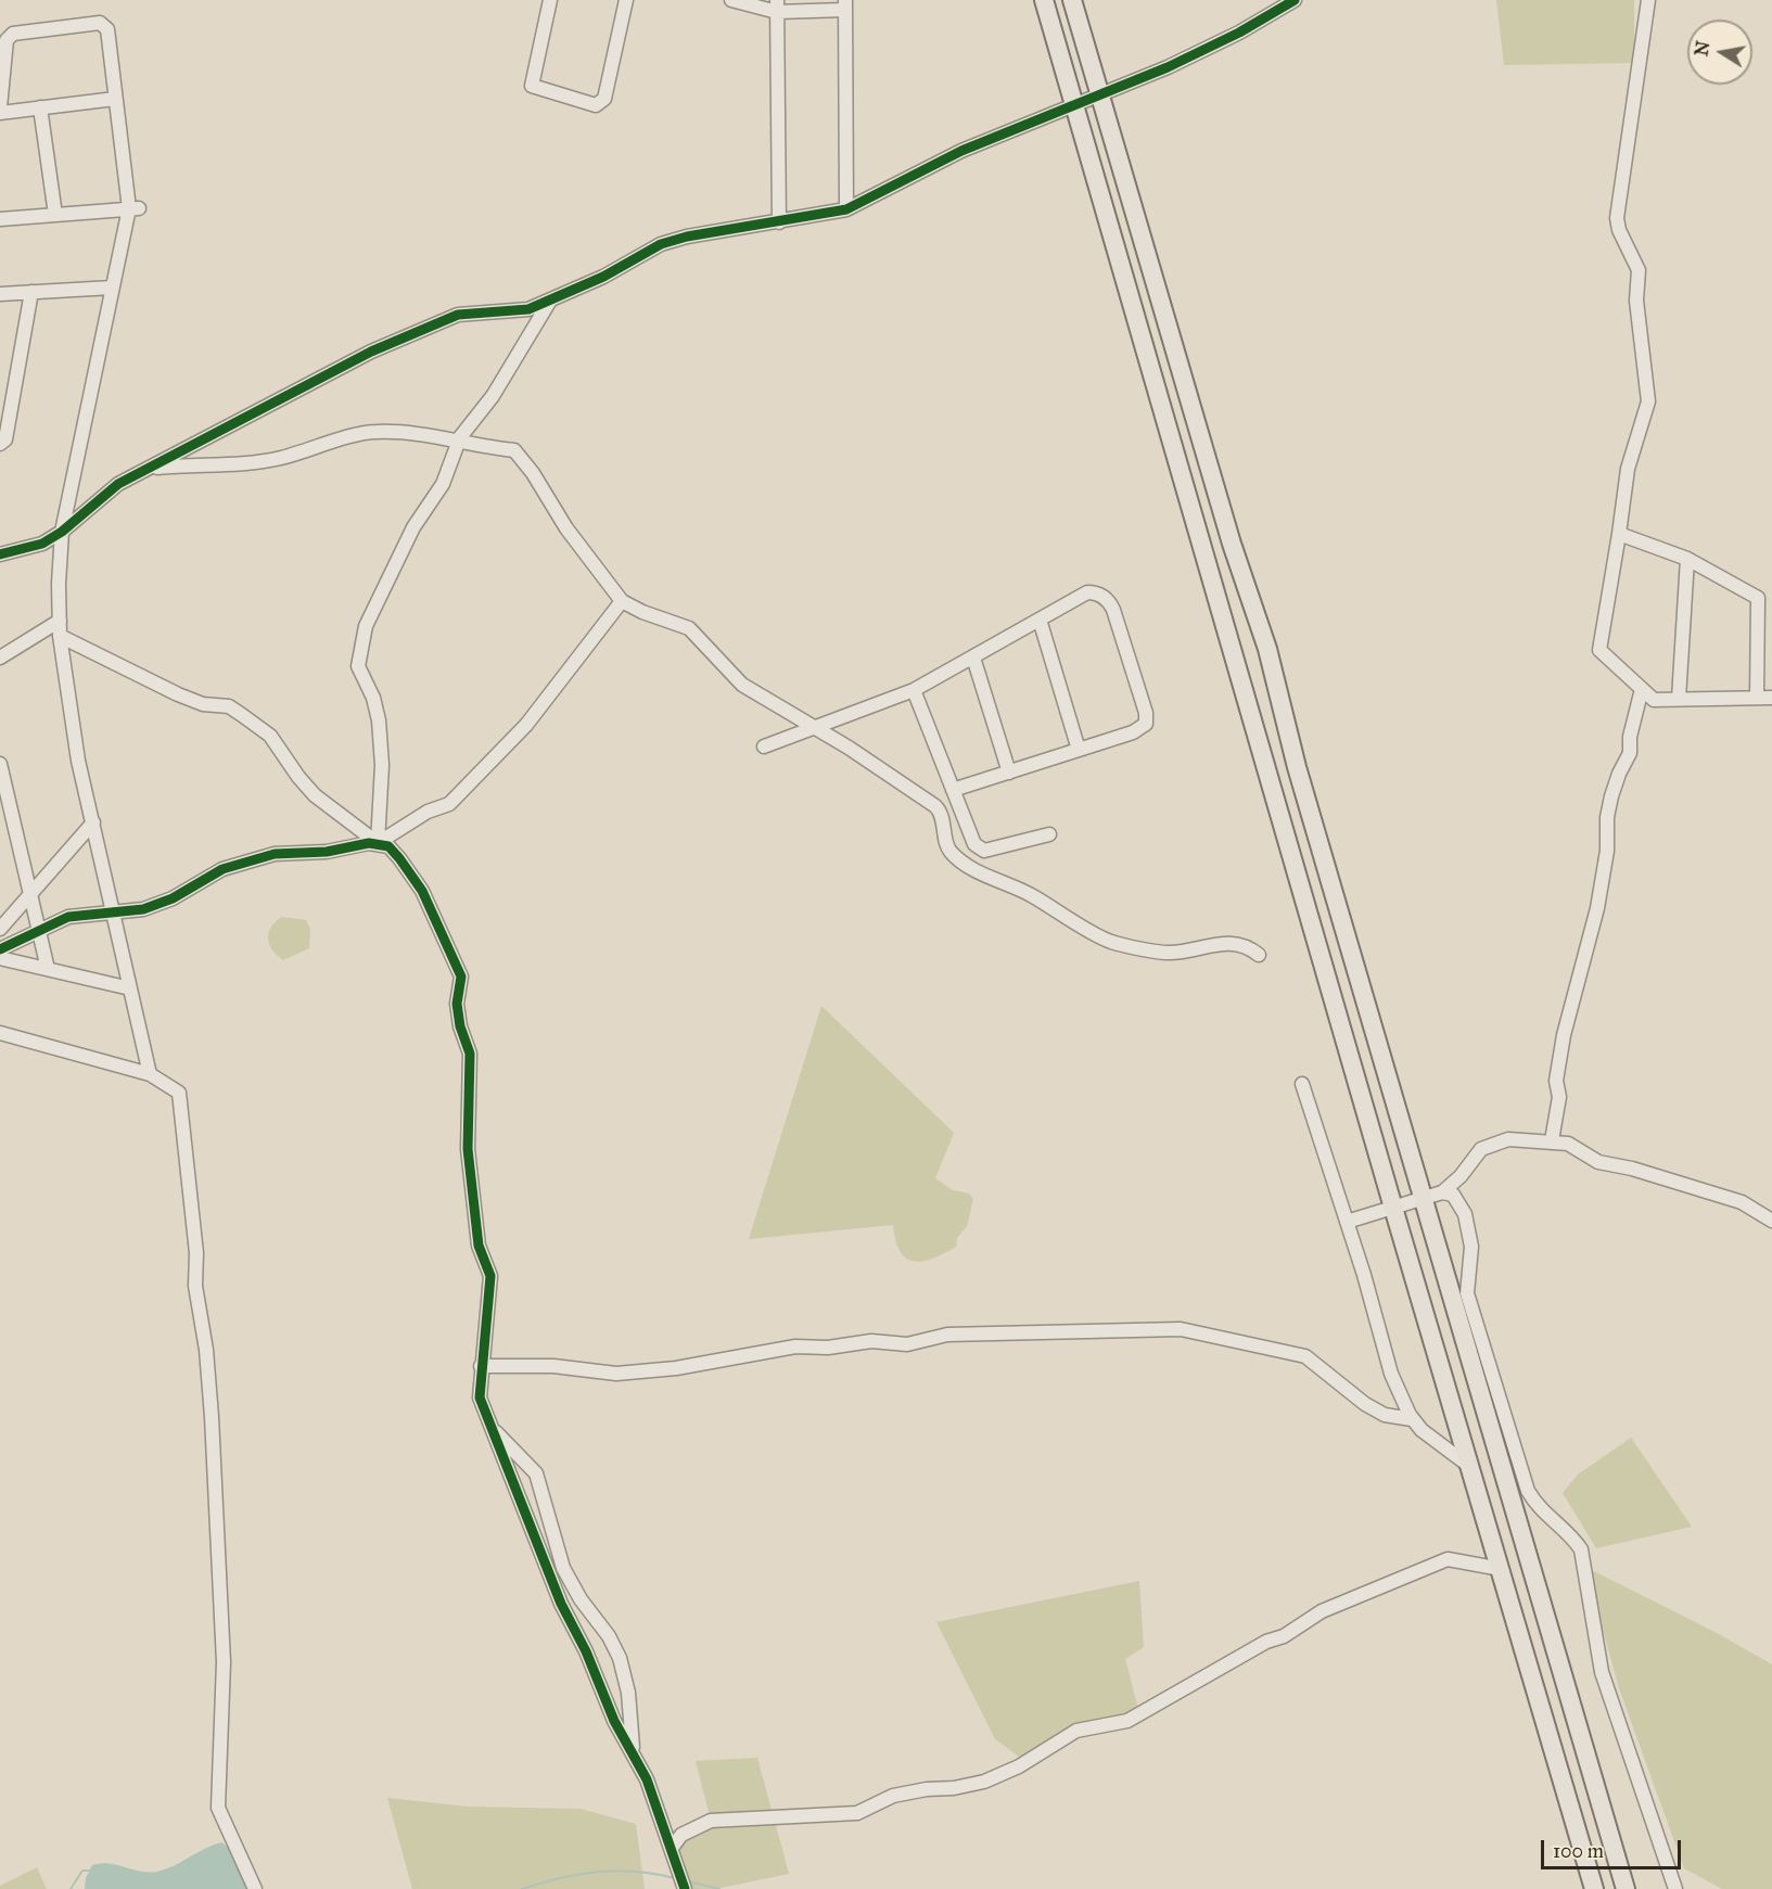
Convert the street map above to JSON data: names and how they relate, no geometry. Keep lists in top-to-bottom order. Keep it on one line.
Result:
{"scale_bar":"100 m","north":"left"}
